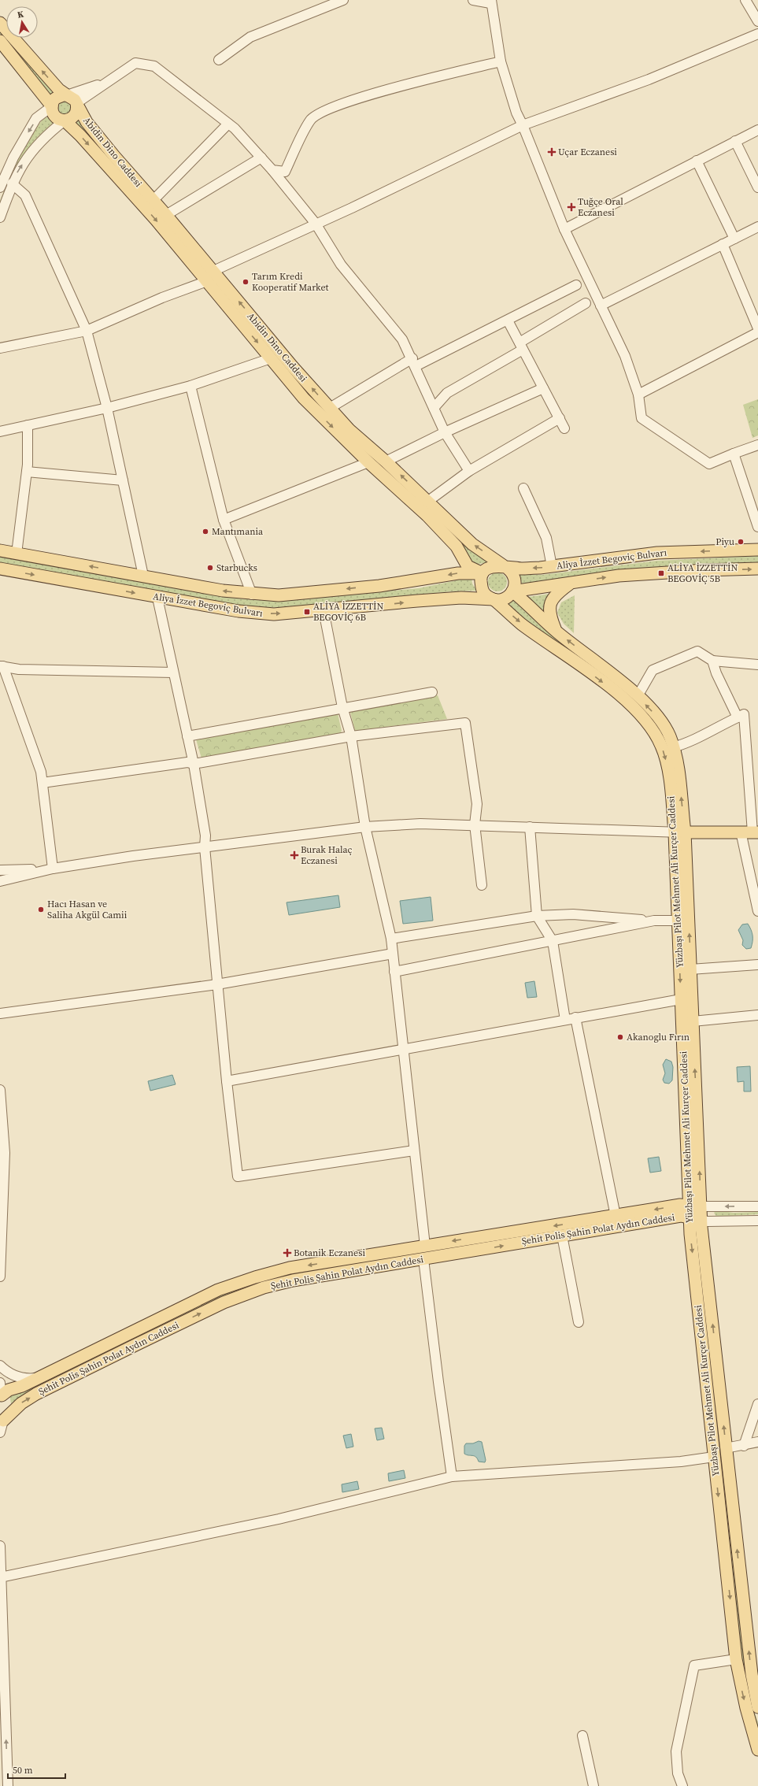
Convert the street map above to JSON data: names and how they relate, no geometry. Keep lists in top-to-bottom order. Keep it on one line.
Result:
{"streets":{"main road":["Abidin Dino Caddesi","Aliya İzzet Begoviç Bulvarı","Yüzbaşı Pilot Mehmet Ali Kurçer Caddesi","Şehit Polis Şahin Polat Aydın Caddesi"]},"crossings":[["Abidin Dino Caddesi","Aliya İzzet Begoviç Bulvarı"],["Abidin Dino Caddesi","Yüzbaşı Pilot Mehmet Ali Kurçer Caddesi"],["Aliya İzzet Begoviç Bulvarı","Yüzbaşı Pilot Mehmet Ali Kurçer Caddesi"],["Yüzbaşı Pilot Mehmet Ali Kurçer Caddesi","Şehit Polis Şahin Polat Aydın Caddesi"]],"places":{"health":["Uçar Eczanesi","Tuğçe Oral Eczanesi","Burak Halaç Eczanesi","Botanik Eczanesi"],"other":["Tarım Kredi Kooperatif Market","Mantımania","Piyu","Starbucks","Hacı Hasan ve Saliha Akgül Camii","Akanoglu Fırın"],"transit":["ALİYA İZZETTİN BEGOVİÇ 5B","ALİYA İZZETTİN BEGOVİÇ 6B"]},"scale_bar":"50 m","north":"top"}
